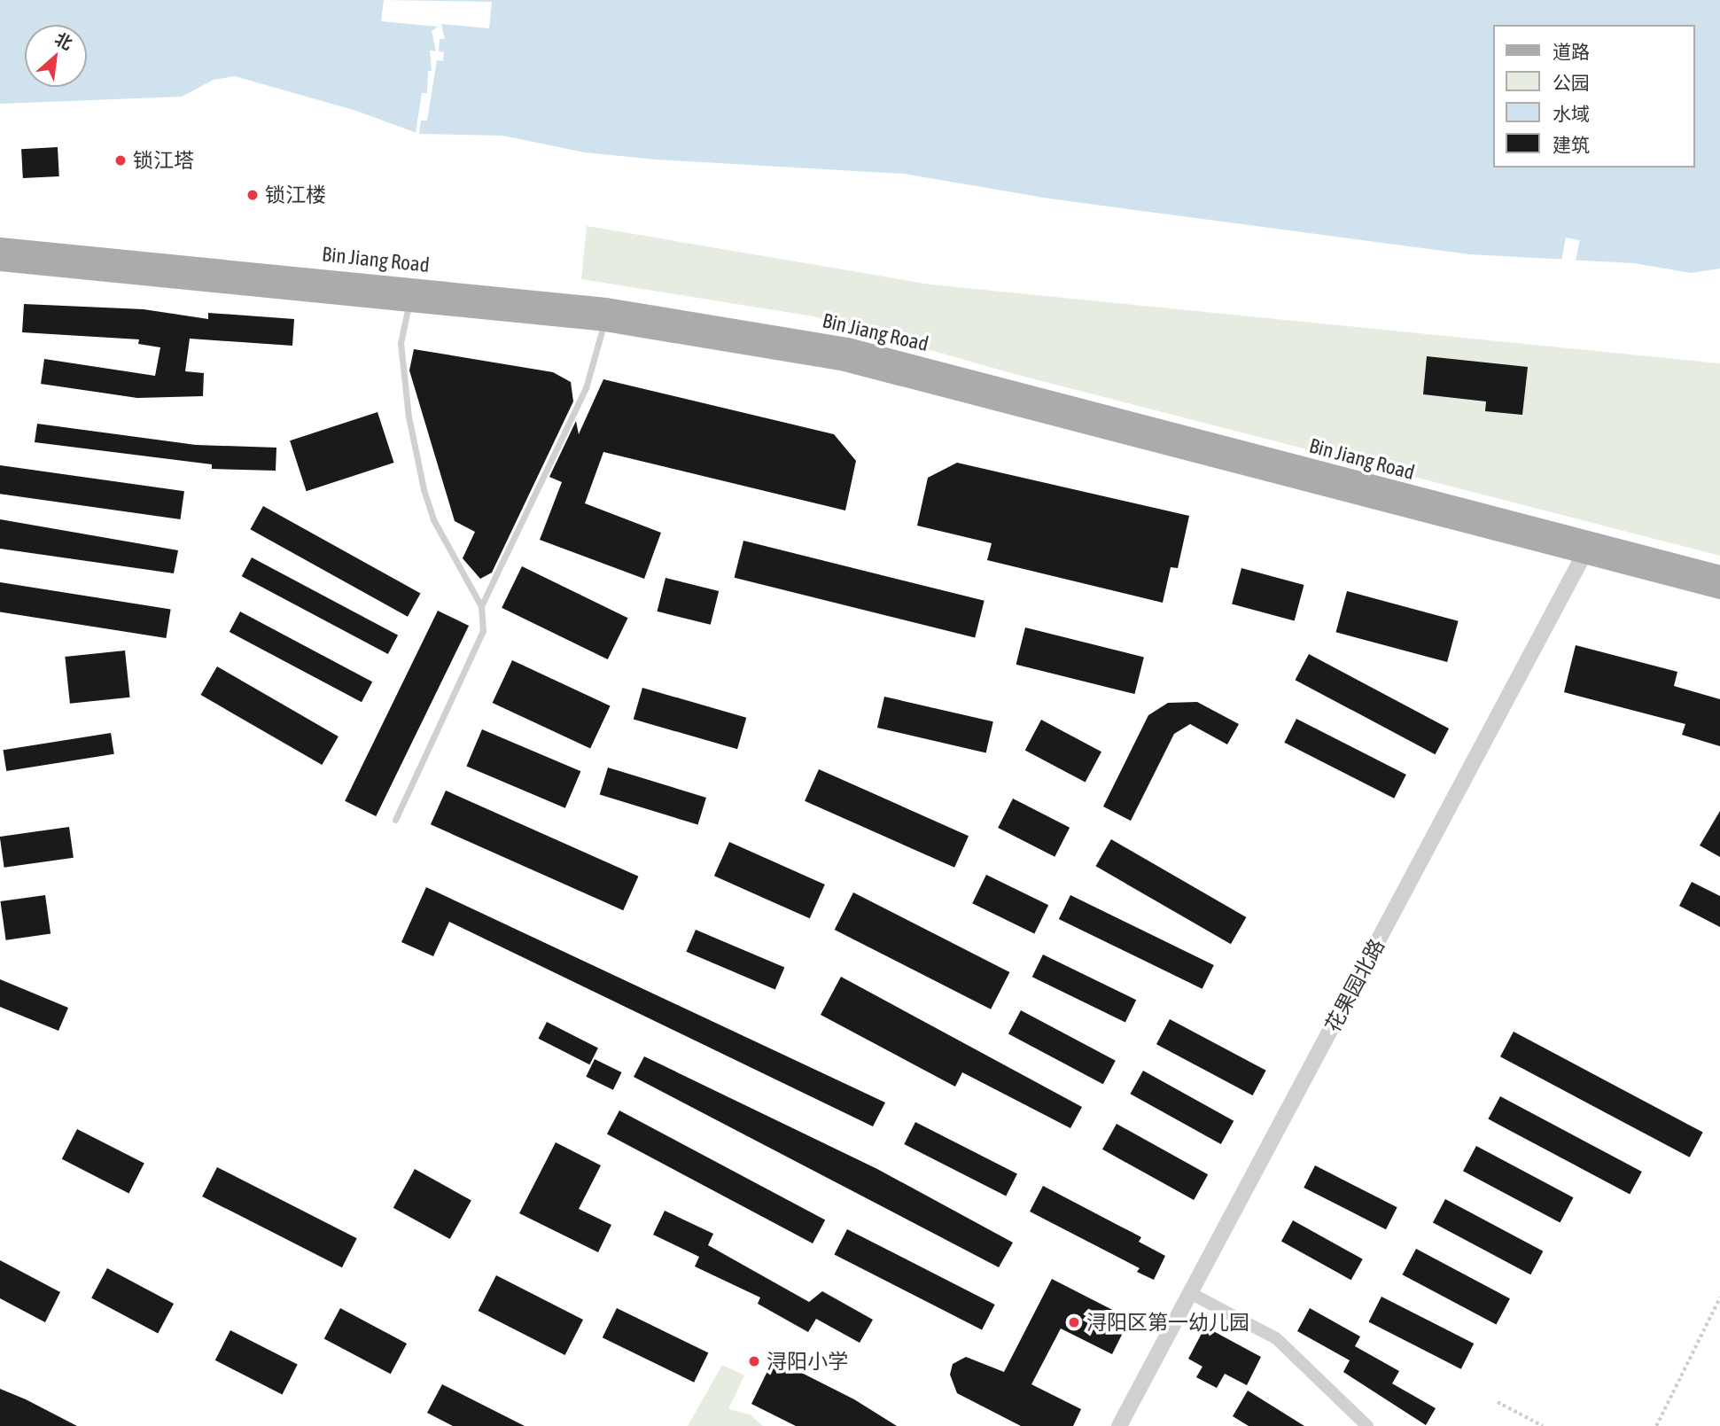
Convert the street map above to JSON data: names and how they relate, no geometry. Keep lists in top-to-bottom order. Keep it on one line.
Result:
{"streets":{"main road":["Bin Jiang Road"],"street":["花果园北路"]},"crossings":[["Bin Jiang Road","花果园北路"]],"places":["锁江塔","锁江楼","浔阳区第一幼儿园","浔阳小学"],"legend":["道路","公园","水域","建筑"],"north":"top right"}
